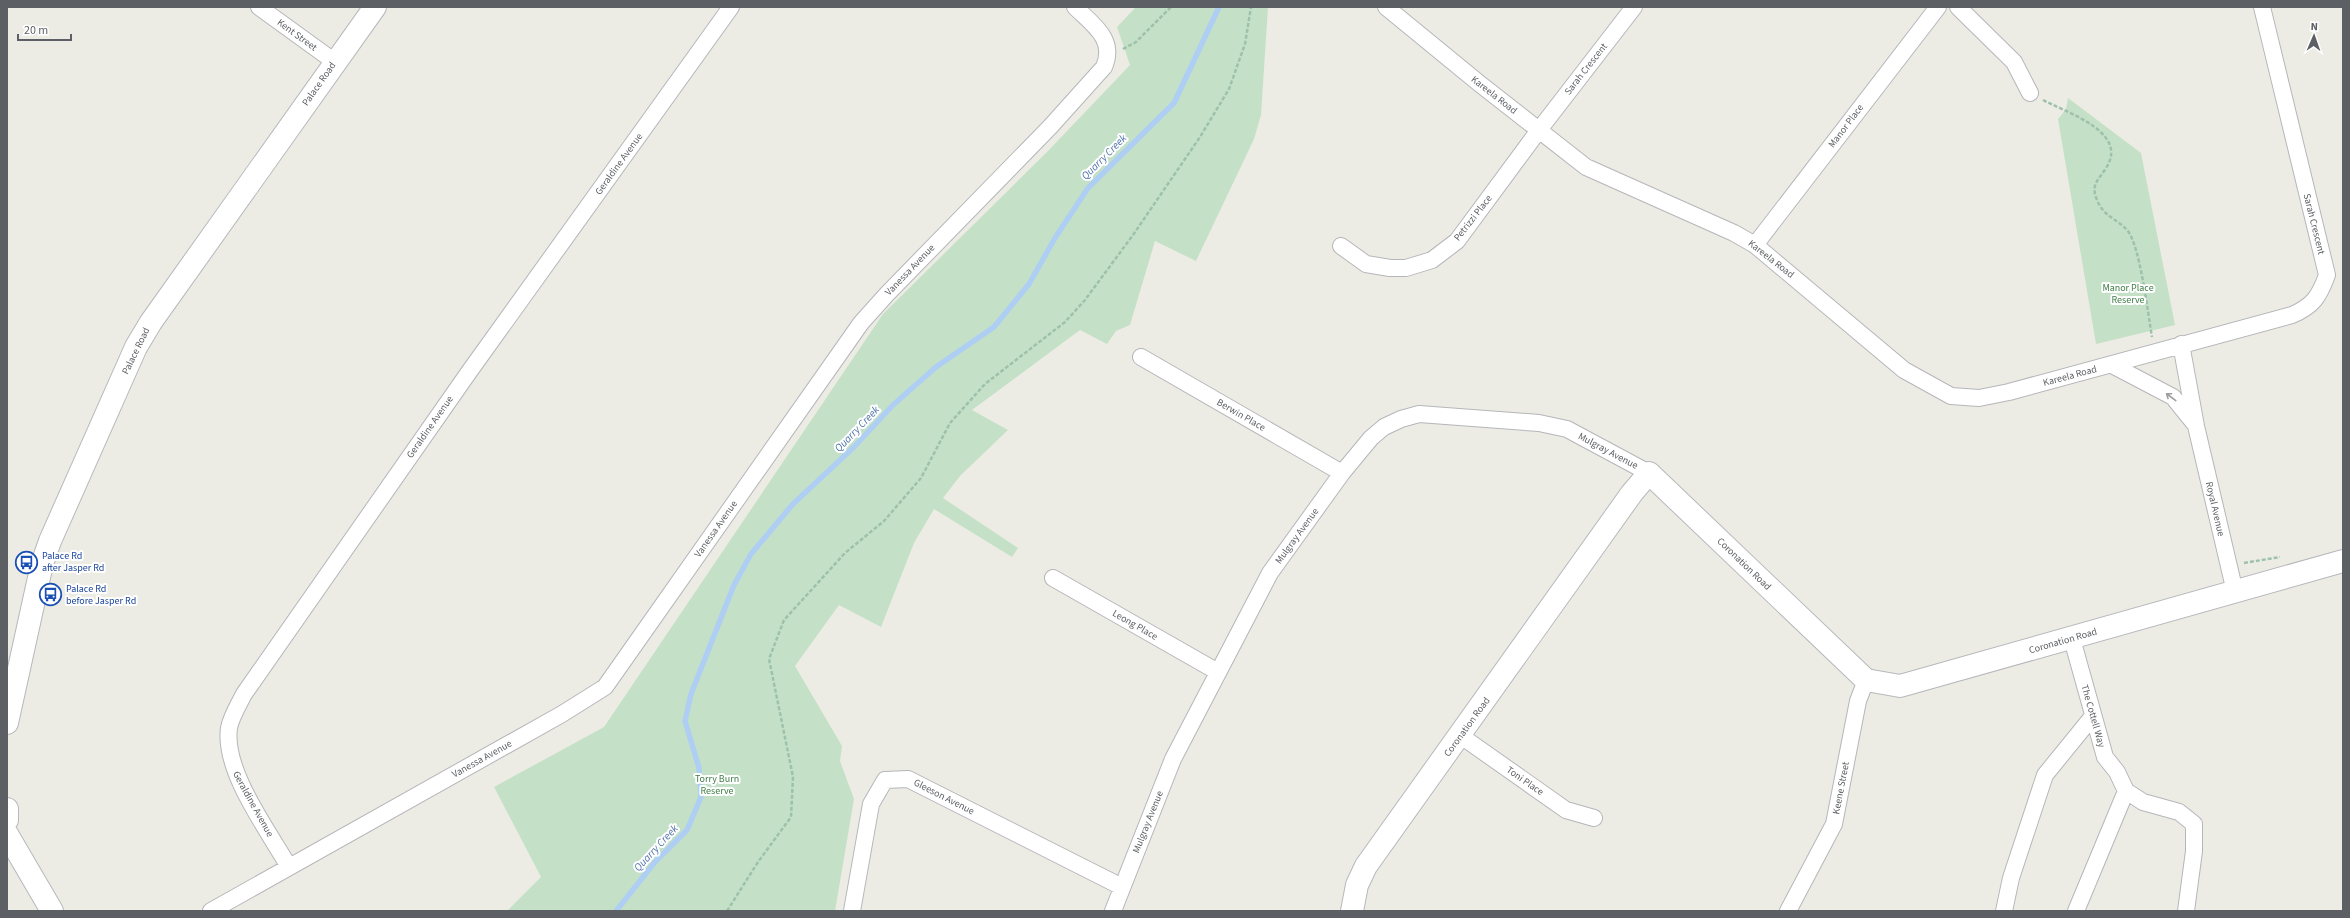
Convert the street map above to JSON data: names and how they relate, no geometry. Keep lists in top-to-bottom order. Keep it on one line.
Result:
{"streets":{"street":["Kent Street","Sarah Crescent","Palace Road","Kareela Road","Manor Place","Geraldine Avenue","Petrizzi Place","Vanessa Avenue","Berwin Place","Mulgray Avenue","Royal Avenue","Coronation Road","Leong Place","The Cottell Way","Toni Place","Keene Street","Gleeson Avenue"]},"crossings":[["Kent Street","Palace Road"],["Sarah Crescent","Kareela Road"],["Sarah Crescent","Petrizzi Place"],["Sarah Crescent","Royal Avenue"],["Kareela Road","Manor Place"],["Kareela Road","Petrizzi Place"],["Kareela Road","Royal Avenue"],["Geraldine Avenue","Vanessa Avenue"],["Berwin Place","Mulgray Avenue"],["Mulgray Avenue","Coronation Road"],["Mulgray Avenue","Leong Place"],["Mulgray Avenue","Gleeson Avenue"],["Royal Avenue","Coronation Road"],["Coronation Road","The Cottell Way"],["Coronation Road","Toni Place"],["Coronation Road","Keene Street"]],"water":["Quarry Creek"],"parks":["Manor Place Reserve","Torry Burn Reserve"],"places":{"bus stop":["Palace Rd after Jasper Rd","Palace Rd before Jasper Rd"]},"scale_bar":"20 m","north":"top"}
